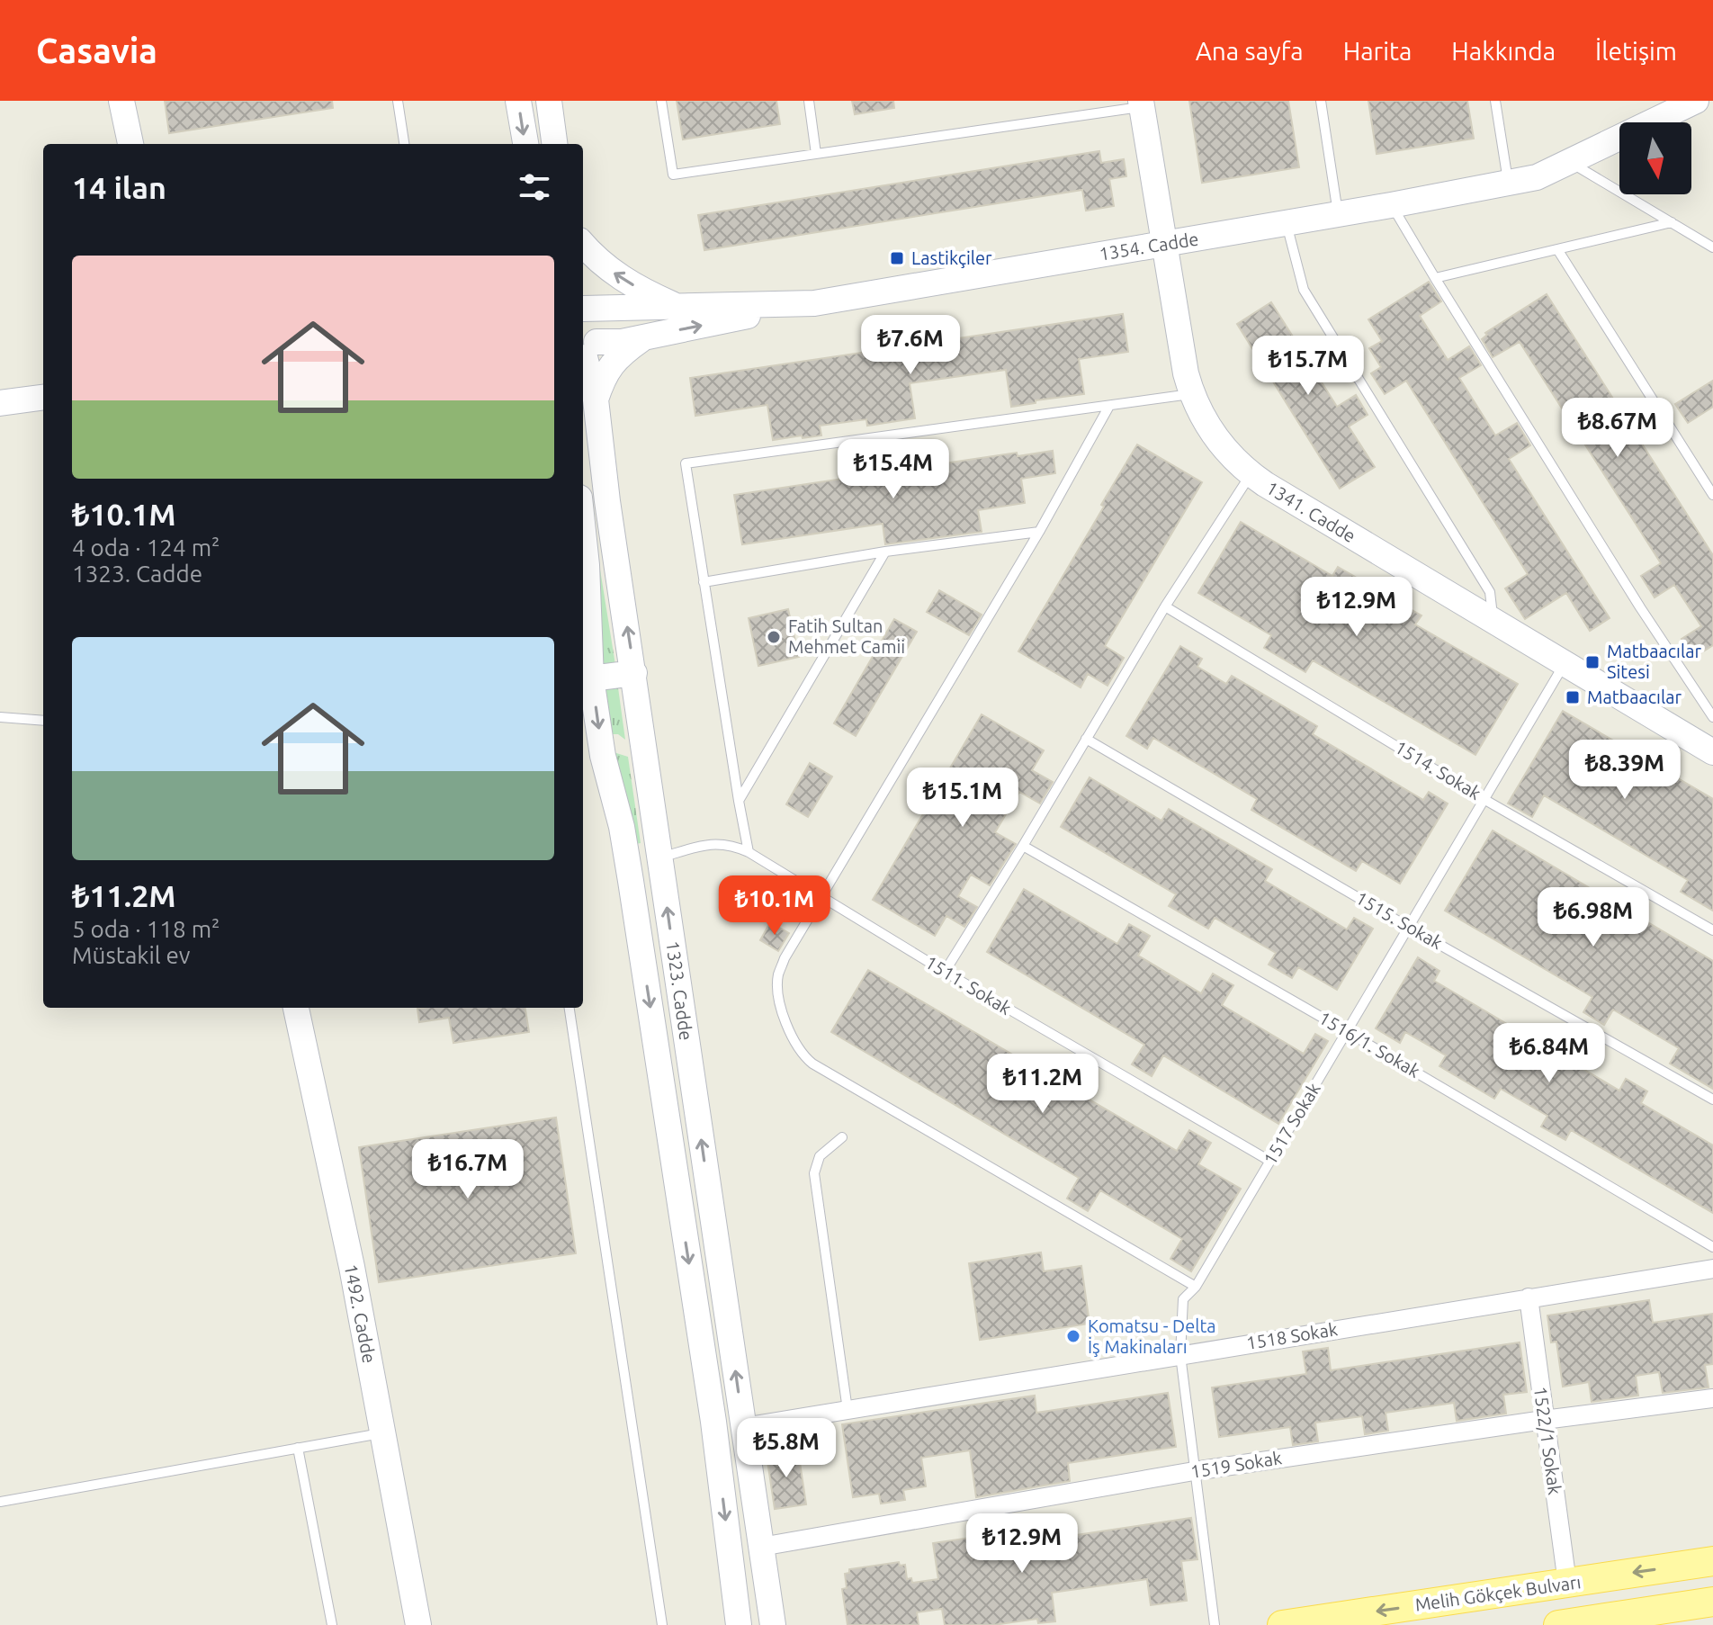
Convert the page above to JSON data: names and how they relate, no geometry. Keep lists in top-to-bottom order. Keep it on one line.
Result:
{"streets":{"main road":["1354. Cadde","1341. Cadde","1323. Cadde","1492. Cadde","Melih Gökçek Bulvarı"],"street":["1518 Sokak","1522/1 Sokak","1519 Sokak"],"lane":["1514. Sokak","1515. Sokak","1511. Sokak","1516/1. Sokak","1517 Sokak"]},"crossings":[["1354. Cadde","1341. Cadde"],["1341. Cadde","1517 Sokak"],["1514. Sokak","1517 Sokak"],["1515. Sokak","1517 Sokak"],["1511. Sokak","1323. Cadde"],["1511. Sokak","1517 Sokak"],["1323. Cadde","1518 Sokak"],["1323. Cadde","1519 Sokak"],["1516/1. Sokak","1517 Sokak"],["1517 Sokak","1518 Sokak"],["1517 Sokak","1519 Sokak"],["1518 Sokak","1522/1 Sokak"],["1522/1 Sokak","1519 Sokak"],["1522/1 Sokak","Melih Gökçek Bulvarı"]],"places":{"transit":["Lastikçiler","Matbaacılar Sitesi","Matbaacılar"],"other":["Fatih Sultan Mehmet Camii","Komatsu - Delta İş Makinaları"]},"north":"bottom","page":{"header":"Casavia","nav":["Ana sayfa","Harita","Hakkında","İletişim"],"heading":"14 ilan","list":[{"name":"₺10.1M","note":"4 oda · 124 m² · 1323. Cadde"},{"name":"₺11.2M","note":"5 oda · 118 m² · Müstakil ev"}],"price":["₺7.6M","₺15.7M","₺8.67M","₺15.4M","₺12.9M","₺8.39M","₺15.1M","₺10.1M","₺6.98M","₺6.84M","₺11.2M","₺16.7M","₺5.8M","₺12.9M"]}}
